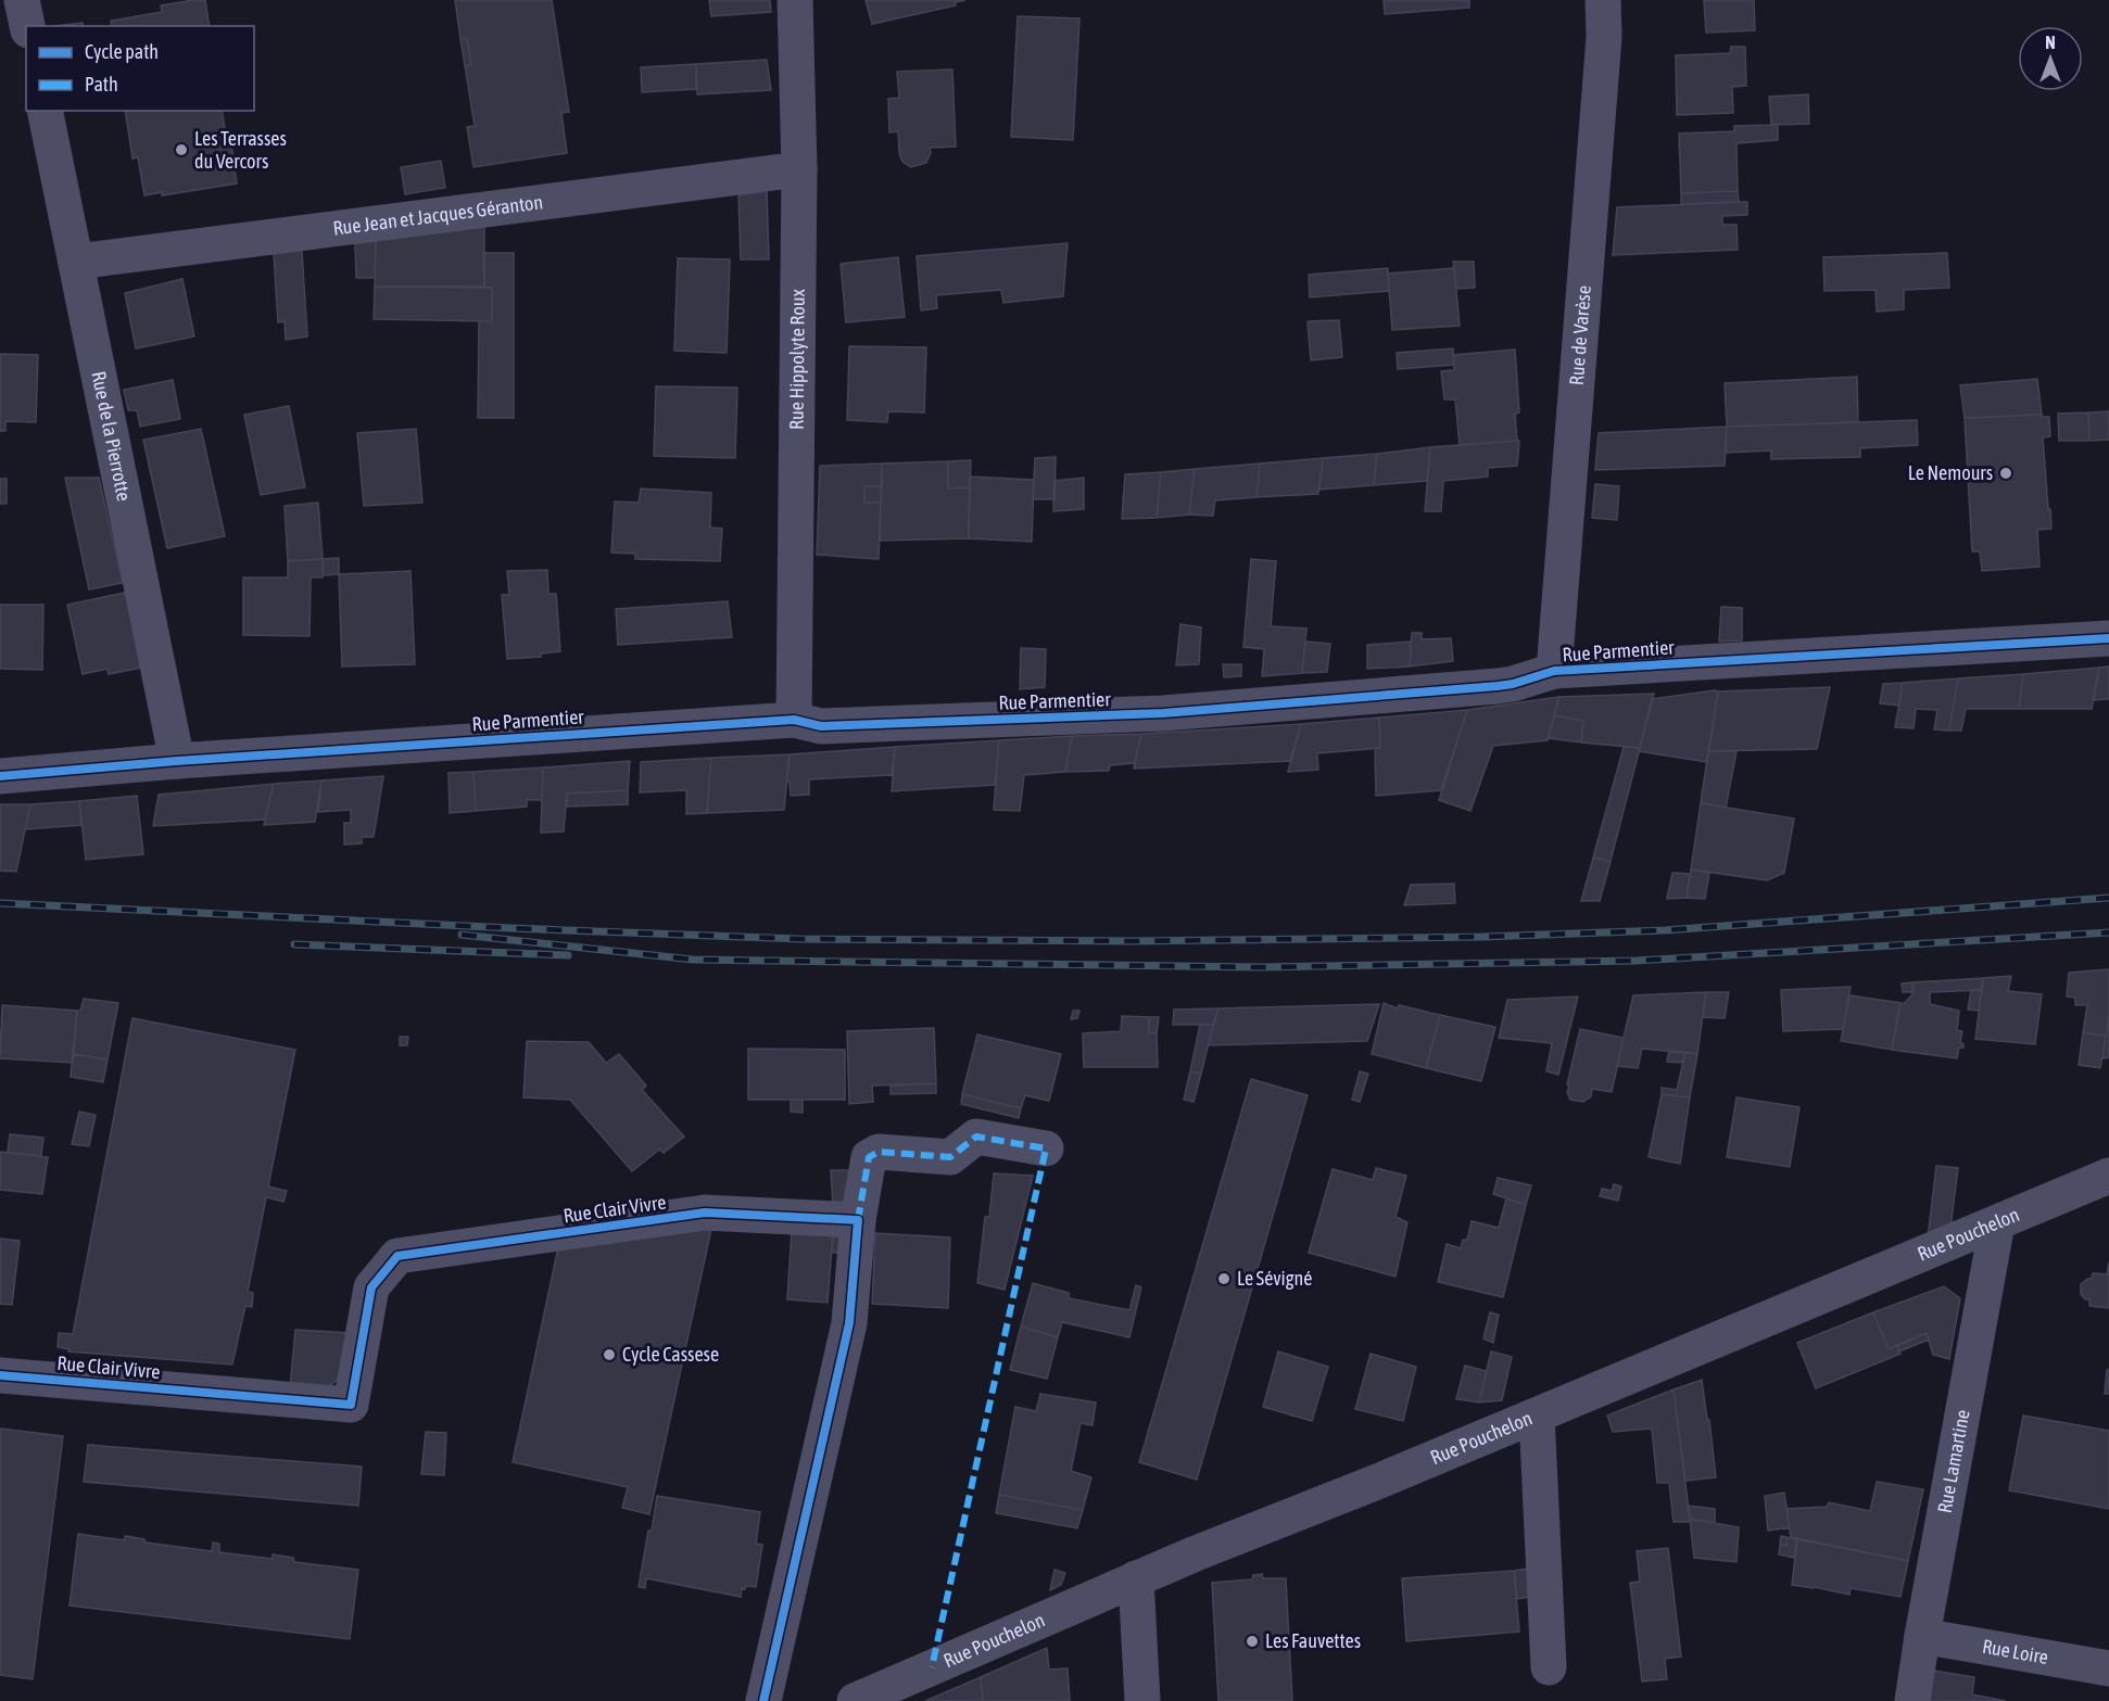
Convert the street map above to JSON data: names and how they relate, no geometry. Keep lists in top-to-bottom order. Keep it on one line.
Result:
{"streets":{"street":["Rue Jean et Jacques Géranton","Rue de Varèse","Rue Hippolyte Roux","Rue de la Pierrotte","Rue Parmentier","Rue Clair Vivre","Rue Pouchelon","Rue Lamartine","Rue Loire"]},"crossings":[["Rue Jean et Jacques Géranton","Rue Hippolyte Roux"],["Rue Jean et Jacques Géranton","Rue de la Pierrotte"],["Rue de Varèse","Rue Parmentier"],["Rue Hippolyte Roux","Rue Parmentier"],["Rue de la Pierrotte","Rue Parmentier"],["Rue Pouchelon","Rue Lamartine"],["Rue Lamartine","Rue Loire"]],"places":["Les Terrasses du Vercors","Le Nemours","Le Sévigné","Cycle Cassese","Les Fauvettes"],"legend":["Cycle path","Path"],"north":"top"}
